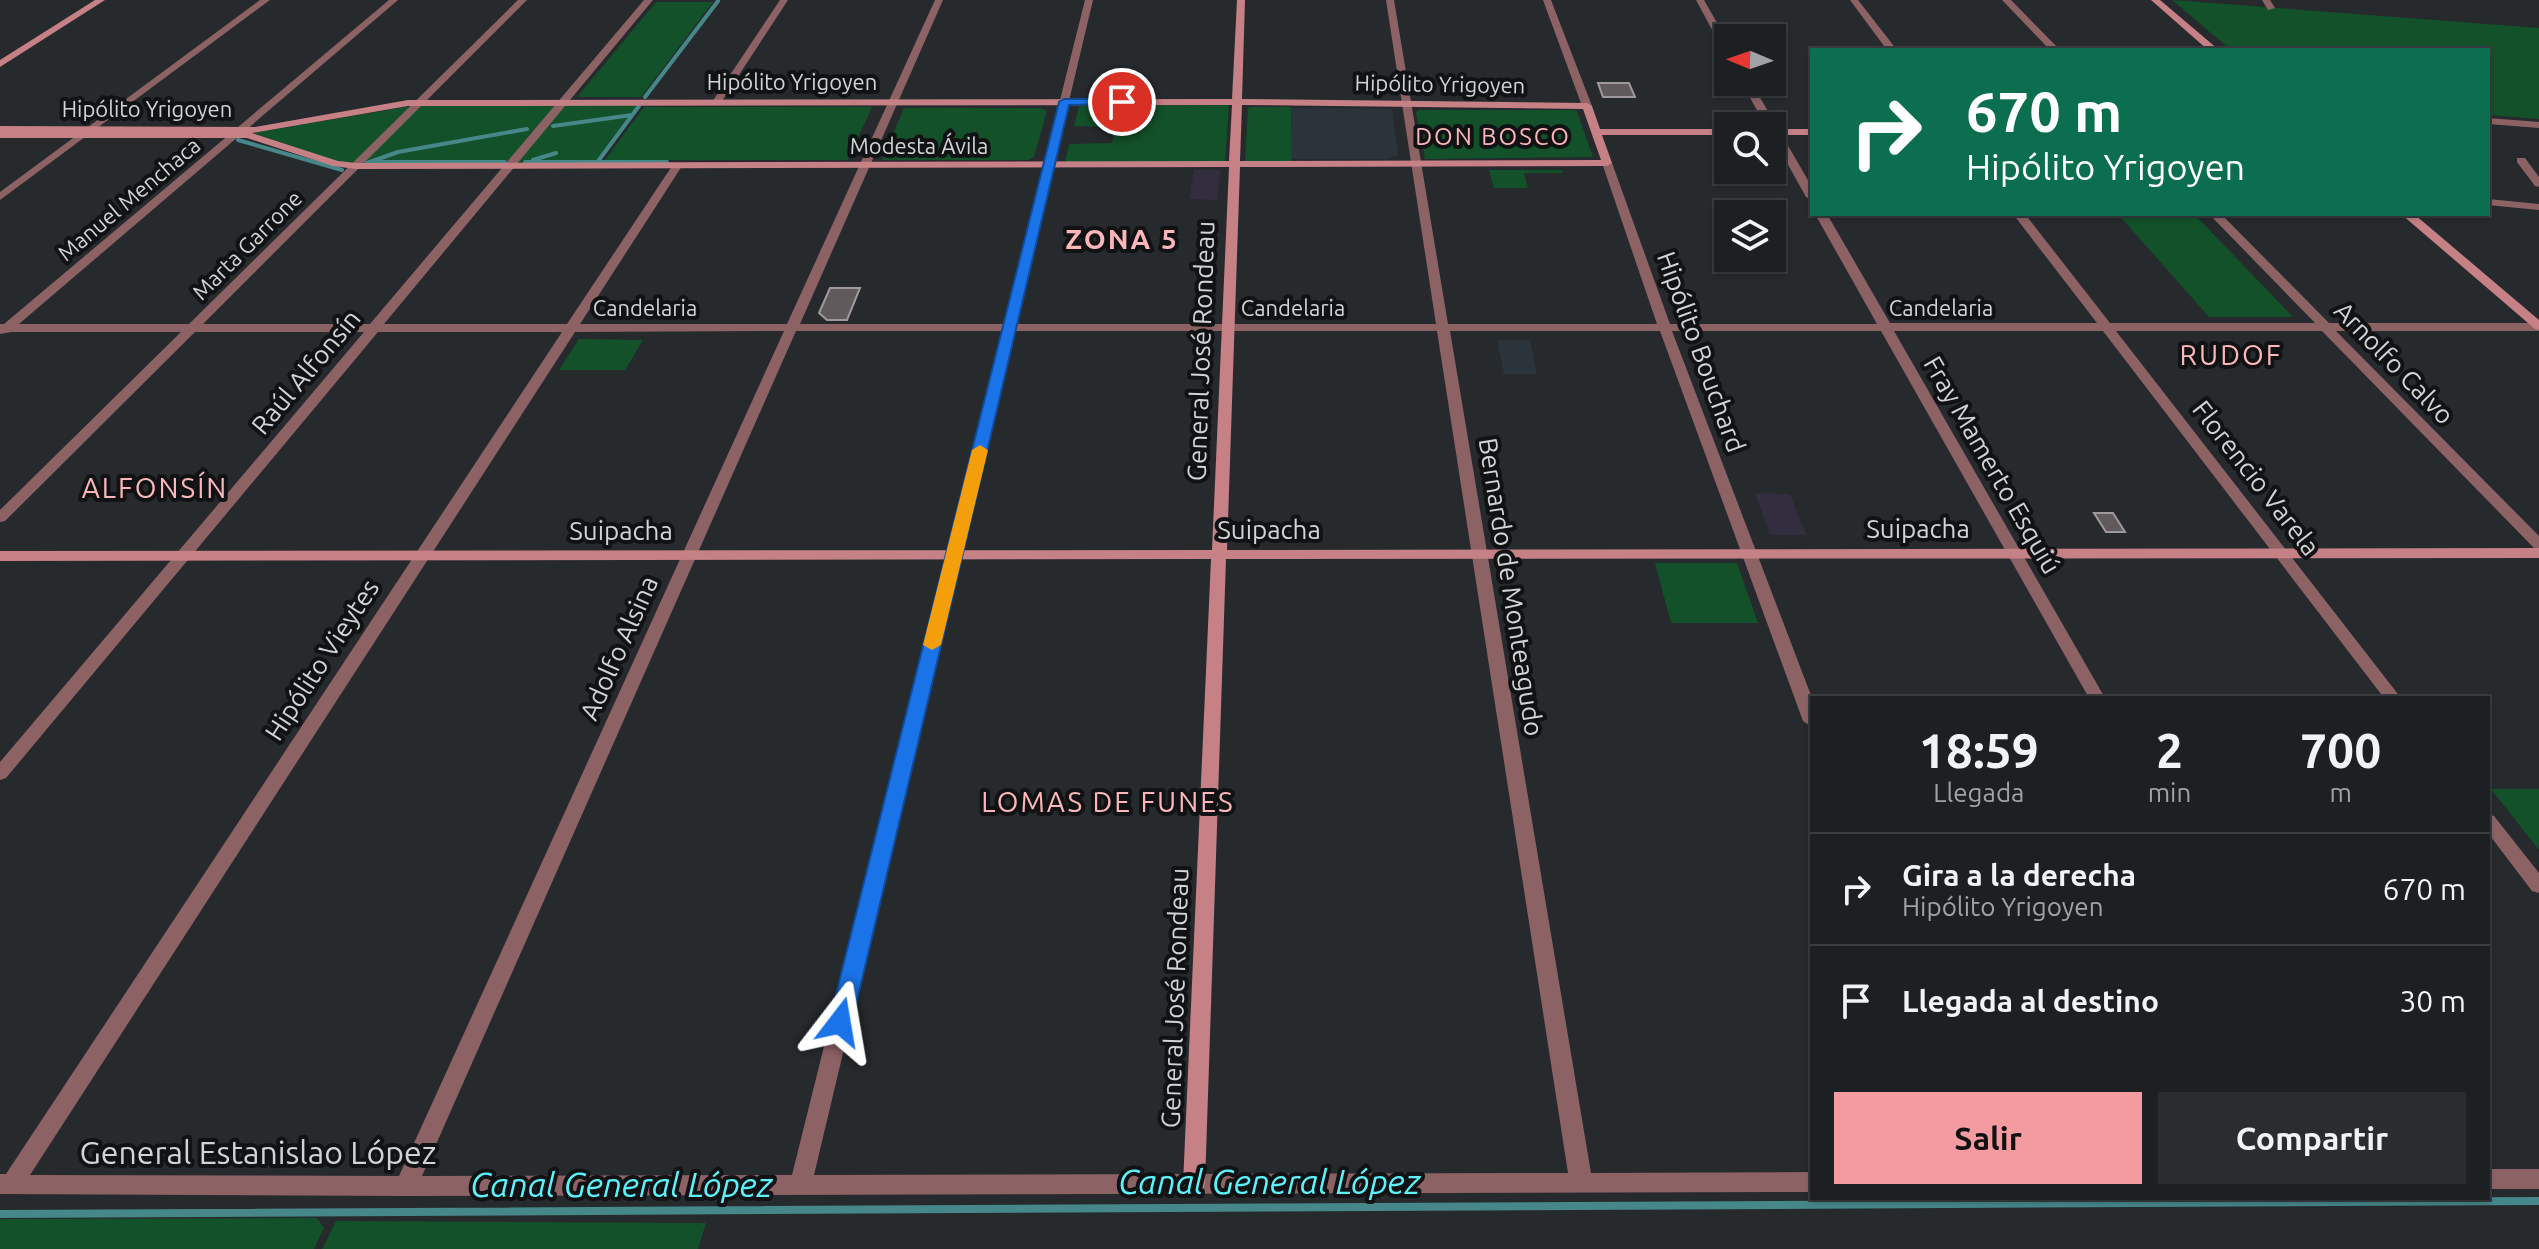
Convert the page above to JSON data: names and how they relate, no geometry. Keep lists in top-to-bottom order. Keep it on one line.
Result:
{"streets":{"street":["Hipólito Yrigoyen","Modesta Ávila","Manuel Menchaca","Marta Garrone","Candelaria","General José Rondeau","Hipólito Bouchard","Arnolfo Calvo","Raúl Alfonsín","Fray Mamerto Esquiú","Florencio Varela","Suipacha","Bernardo de Monteagudo","Adolfo Alsina","Hipólito Vieytes","General Estanislao López"]},"crossings":[["Hipólito Yrigoyen","Modesta Ávila"],["Hipólito Yrigoyen","Manuel Menchaca"],["Hipólito Yrigoyen","Marta Garrone"],["Hipólito Yrigoyen","General José Rondeau"],["Hipólito Yrigoyen","Hipólito Bouchard"],["Hipólito Yrigoyen","Raúl Alfonsín"],["Hipólito Yrigoyen","Bernardo de Monteagudo"],["Hipólito Yrigoyen","Adolfo Alsina"],["Modesta Ávila","Manuel Menchaca"],["Modesta Ávila","Marta Garrone"],["Modesta Ávila","General José Rondeau"],["Modesta Ávila","Hipólito Bouchard"],["Modesta Ávila","Raúl Alfonsín"],["Modesta Ávila","Bernardo de Monteagudo"],["Modesta Ávila","Adolfo Alsina"],["Modesta Ávila","Hipólito Vieytes"],["Manuel Menchaca","Candelaria"],["Marta Garrone","Candelaria"],["Candelaria","General José Rondeau"],["Candelaria","Hipólito Bouchard"],["Candelaria","Arnolfo Calvo"],["Candelaria","Raúl Alfonsín"],["Candelaria","Fray Mamerto Esquiú"],["Candelaria","Florencio Varela"],["Candelaria","Bernardo de Monteagudo"],["Candelaria","Adolfo Alsina"],["Candelaria","Hipólito Vieytes"],["General José Rondeau","Suipacha"],["General José Rondeau","General Estanislao López"],["Hipólito Bouchard","Suipacha"],["Raúl Alfonsín","Suipacha"],["Fray Mamerto Esquiú","Suipacha"],["Florencio Varela","Suipacha"],["Suipacha","Bernardo de Monteagudo"],["Suipacha","Adolfo Alsina"],["Suipacha","Hipólito Vieytes"],["Bernardo de Monteagudo","General Estanislao López"],["Adolfo Alsina","General Estanislao López"],["Hipólito Vieytes","General Estanislao López"]],"districts":["DON BOSCO","ZONA 5","RUDOF","ALFONSÍN","LOMAS DE FUNES"],"water":["Canal General López"],"north":"left","page":{"turn":["670 m","Hipólito Yrigoyen"],"eta":["18:59","Llegada","2","min","700","m"],"list":[{"name":"Gira a la derecha","note":"Hipólito Yrigoyen","value":"670 m"},{"name":"Llegada al destino","value":"30 m"}],"buttons":["Salir","Compartir"]}}
